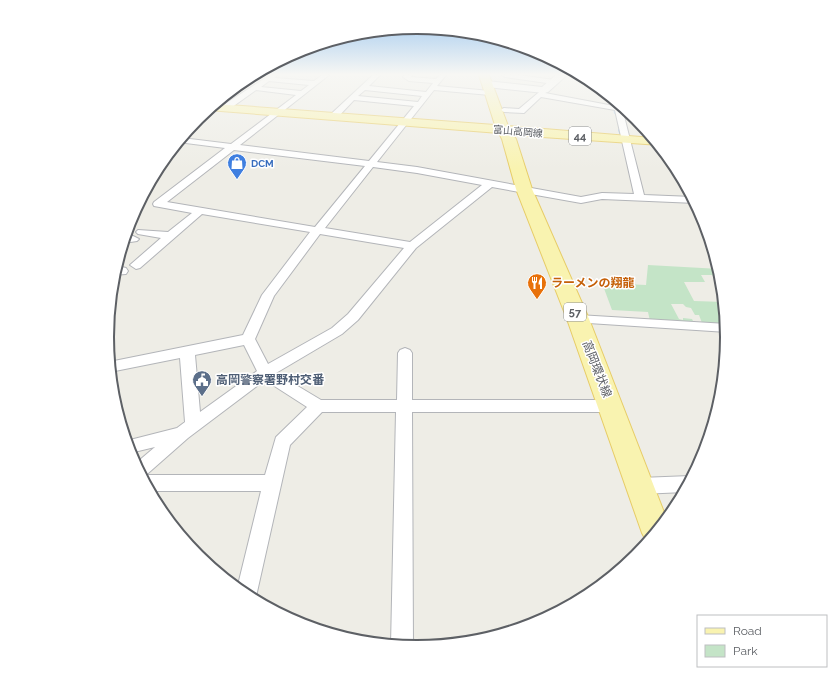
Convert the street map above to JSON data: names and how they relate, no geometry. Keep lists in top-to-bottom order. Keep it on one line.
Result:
{"streets":{"main road":["富山高岡線","44","57","高岡環状線"]},"crossings":[["富山高岡線","高岡環状線"]],"places":{"shop":["DCM"],"restaurant":["ラーメンの翔龍"],"public building":["高岡警察署野村交番"]},"legend":["Road","Park"]}
